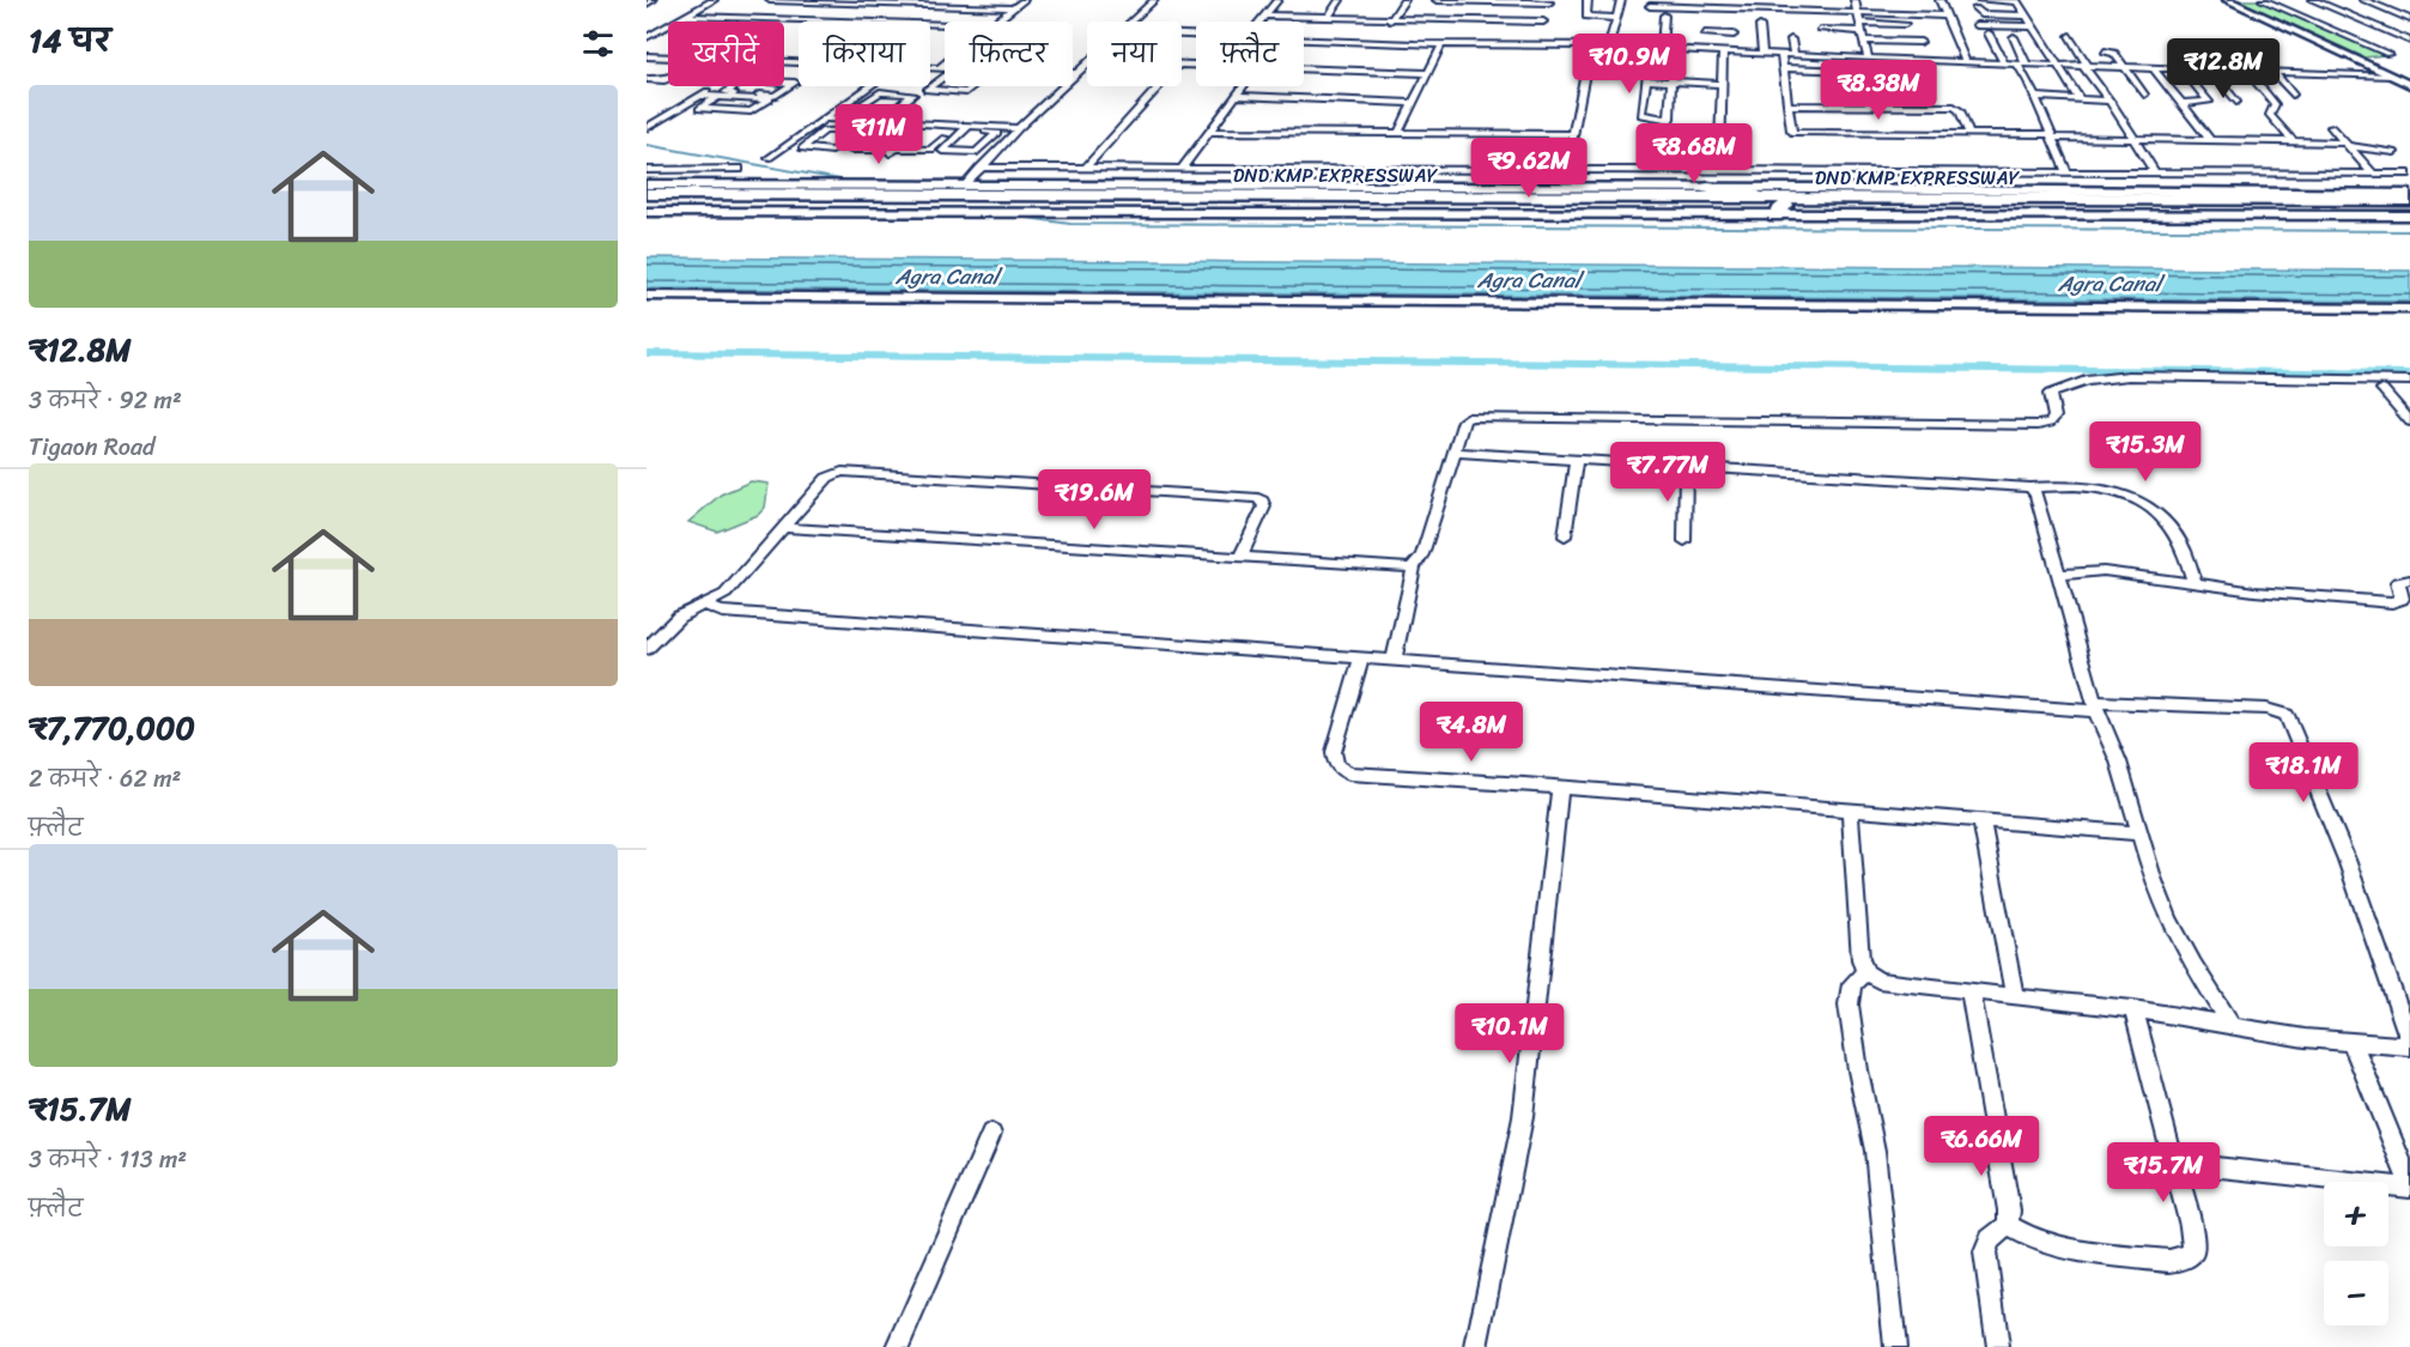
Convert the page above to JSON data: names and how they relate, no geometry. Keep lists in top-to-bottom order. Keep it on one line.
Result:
{"streets":{"highway":["DND KMP EXPRESSWAY"]},"water":["Agra Canal"],"page":{"heading":"14 घर","chip":["खरीदें","किराया","फ़िल्टर","नया","फ़्लैट"],"price":["₹10.9M","₹12.8M","₹8.38M","₹11M","₹8.68M","₹9.62M","₹15.3M","₹7.77M","₹19.6M","₹4.8M","₹18.1M","₹10.1M","₹6.66M","₹15.7M"],"list":[{"name":"₹12.8M","note":"3 कमरे · 92 m² · Tigaon Road"},{"name":"₹7,770,000","note":"2 कमरे · 62 m² · फ़्लैट"},{"name":"₹15.7M","note":"3 कमरे · 113 m² · फ़्लैट"}],"map_buttons":["+","−"]}}
